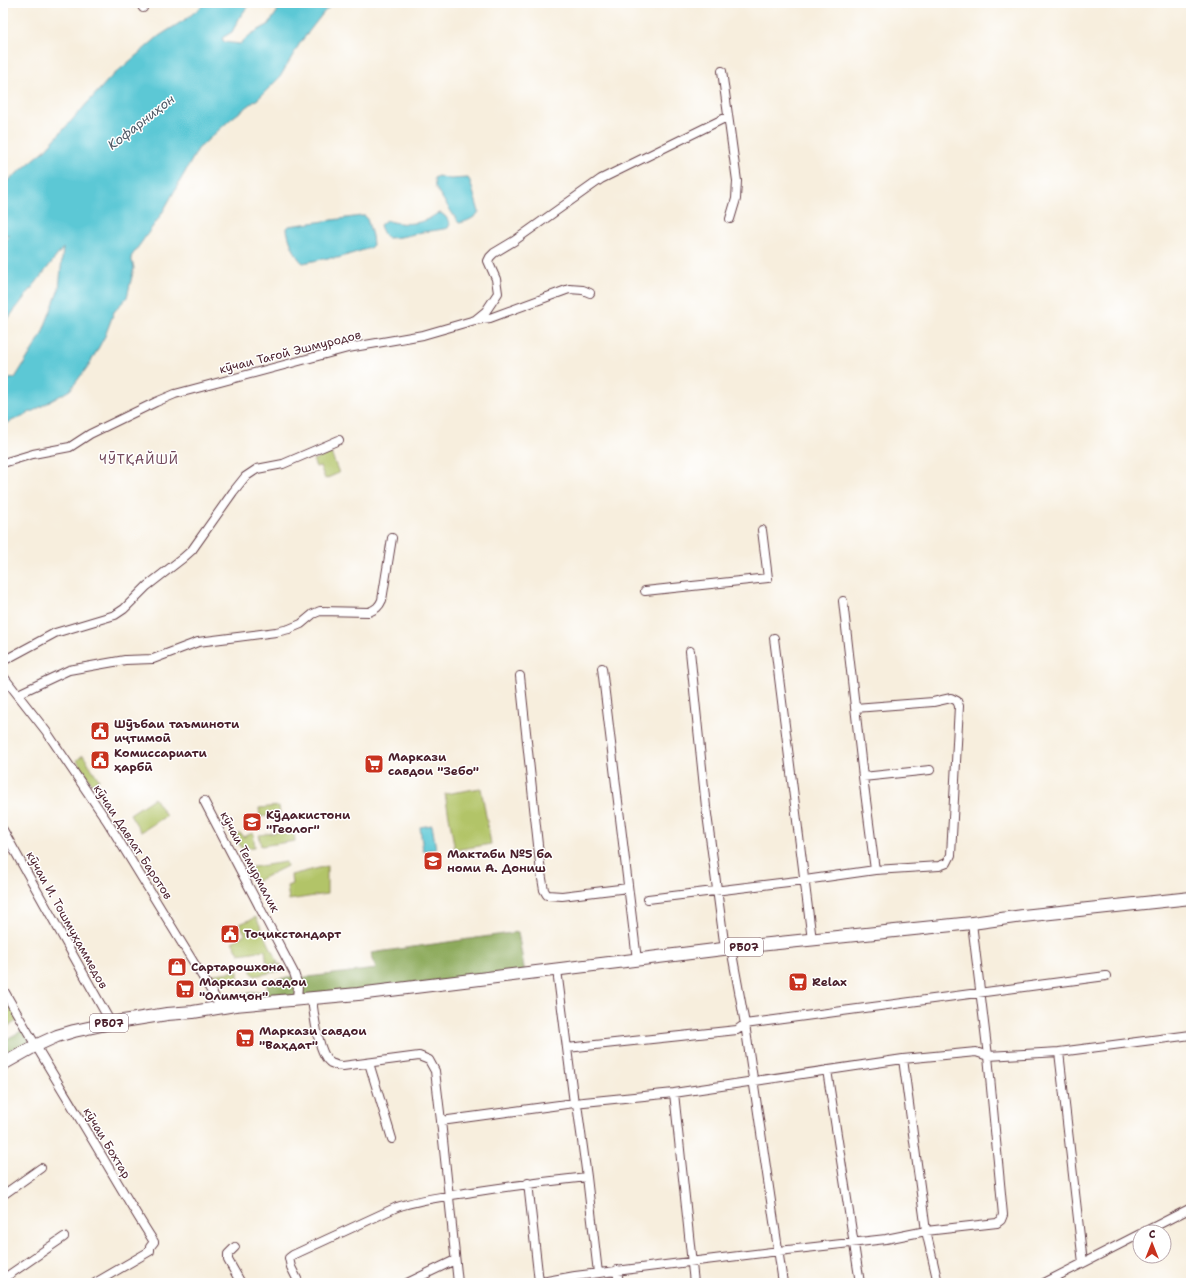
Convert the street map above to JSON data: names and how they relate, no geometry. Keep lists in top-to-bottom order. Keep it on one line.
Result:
{"streets":{"highway":["РБ07"],"street":["кӯчаи Тағой Эшмуродов","кӯчаи Давлат Баротов","кӯчаи Темурмалик","кӯчаи И. Тошмуҳаммедов","кӯчаи Бохтар"]},"crossings":[["кӯчаи Давлат Баротов","РБ07"],["кӯчаи Темурмалик","РБ07"],["кӯчаи И. Тошмуҳаммедов","РБ07"],["РБ07","кӯчаи Бохтар"]],"districts":["ЧӮТҚАЙШӢ"],"water":["Кофарниҳон"],"places":{"public building":["Шӯъбаи таъминоти иҷтимоӣ","Комиссариати ҳарбӣ","Тоҷикстандарт"],"supermarket":["Маркази савдои \"Зебо\"","Relax","Маркази савдои \"Олимҷон\"","Маркази савдои \"Ваҳдат\""],"school or university":["Кӯдакистони \"Геолог\"","Мактаби №5 ба номи А. Дониш"],"shop":["Сартарошхона"]},"north":"top"}
